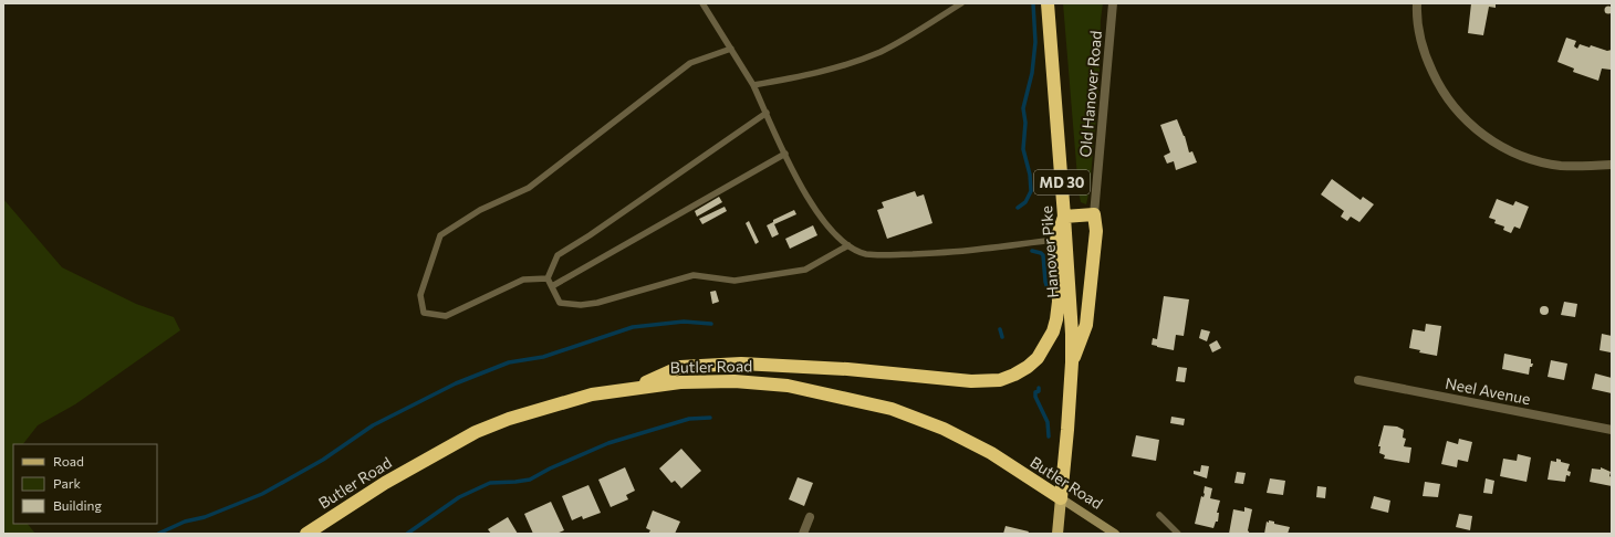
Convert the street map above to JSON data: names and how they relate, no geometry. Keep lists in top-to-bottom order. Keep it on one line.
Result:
{"streets":{"highway":["MD 30","Hanover Pike","Butler Road"],"street":["Old Hanover Road","Neel Avenue"]},"crossings":[["Hanover Pike","Butler Road"]],"legend":["Road","Park","Building"]}
